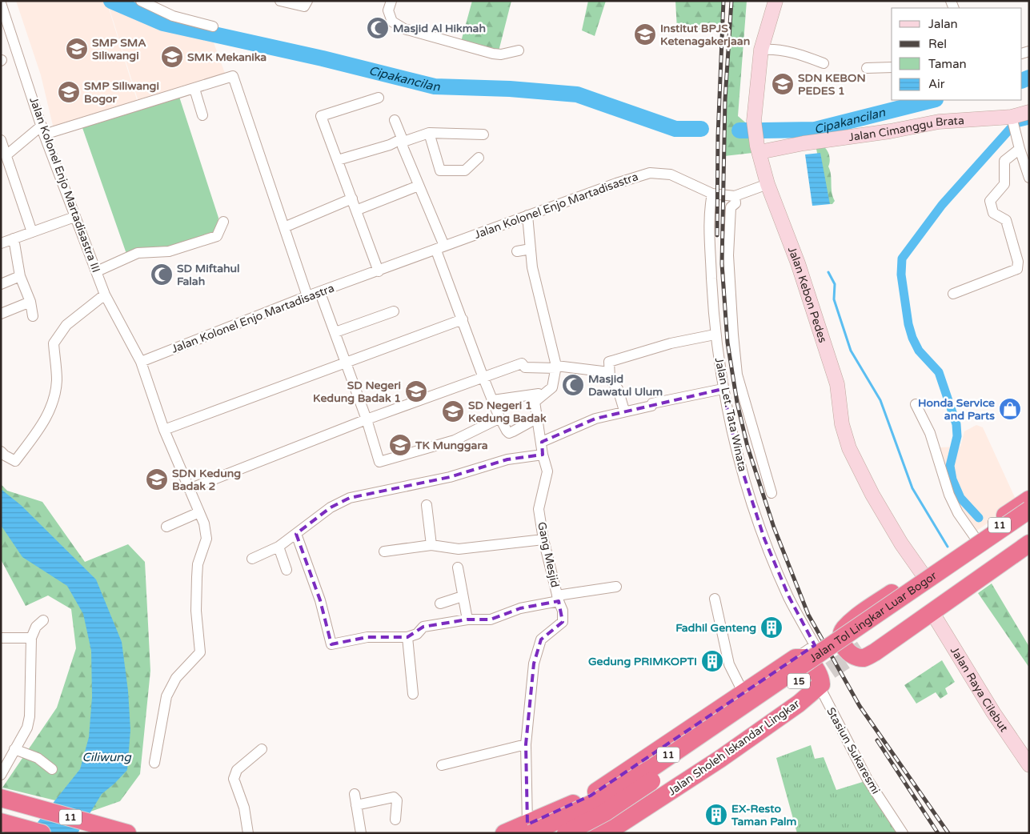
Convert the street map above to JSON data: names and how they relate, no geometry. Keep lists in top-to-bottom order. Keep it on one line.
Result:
{"streets":{"highway":["11","Jalan Tol Lingkar Luar Bogor","15","Jalan Sholeh Iskandar Lingkar"],"main road":["Jalan Cimanggu Brata","Jalan Kebon Pedes","Jalan Raya Cilebut"],"street":["Jalan Kolonel Enjo Martadisastra III","Jalan Kolonel Enjo Martadisastra","Jalan Let. Tata Winata","Gang Mesjid","Stasiun Sukaresmi"]},"crossings":[["Jalan Cimanggu Brata","Jalan Kebon Pedes"],["Jalan Kolonel Enjo Martadisastra III","Jalan Kolonel Enjo Martadisastra"],["Jalan Kolonel Enjo Martadisastra","Jalan Kebon Pedes"],["Jalan Kolonel Enjo Martadisastra","Jalan Let. Tata Winata"],["Jalan Kolonel Enjo Martadisastra","Gang Mesjid"],["Jalan Kebon Pedes","11"],["Jalan Let. Tata Winata","11"],["11","Gang Mesjid"],["11","Jalan Tol Lingkar Luar Bogor"],["11","Jalan Sholeh Iskandar Lingkar"],["11","Stasiun Sukaresmi"],["Gang Mesjid","Jalan Tol Lingkar Luar Bogor"],["Jalan Sholeh Iskandar Lingkar","Stasiun Sukaresmi"]],"water":["Cipakancilan","Ciliwung"],"places":{"mosque":["Masjid Al Hikmah","SD Miftahul Falah","Masjid Dawatul Ulum"],"school or university":["Institut BPJS Ketenagakerjaan","SMP SMA Siliwangi","SMK Mekanika","SDN KEBON PEDES 1","SMP Siliwangi Bogor","SD Negeri Kedung Badak 1","SD Negeri 1 Kedung Badak","TK Munggara","SDN Kedung Badak 2"],"shop":["Honda Service and Parts"],"building":["Fadhil Genteng","Gedung PRIMKOPTI","EX-Resto Taman Palm"]},"legend":["Jalan","Rel","Taman","Air"]}
